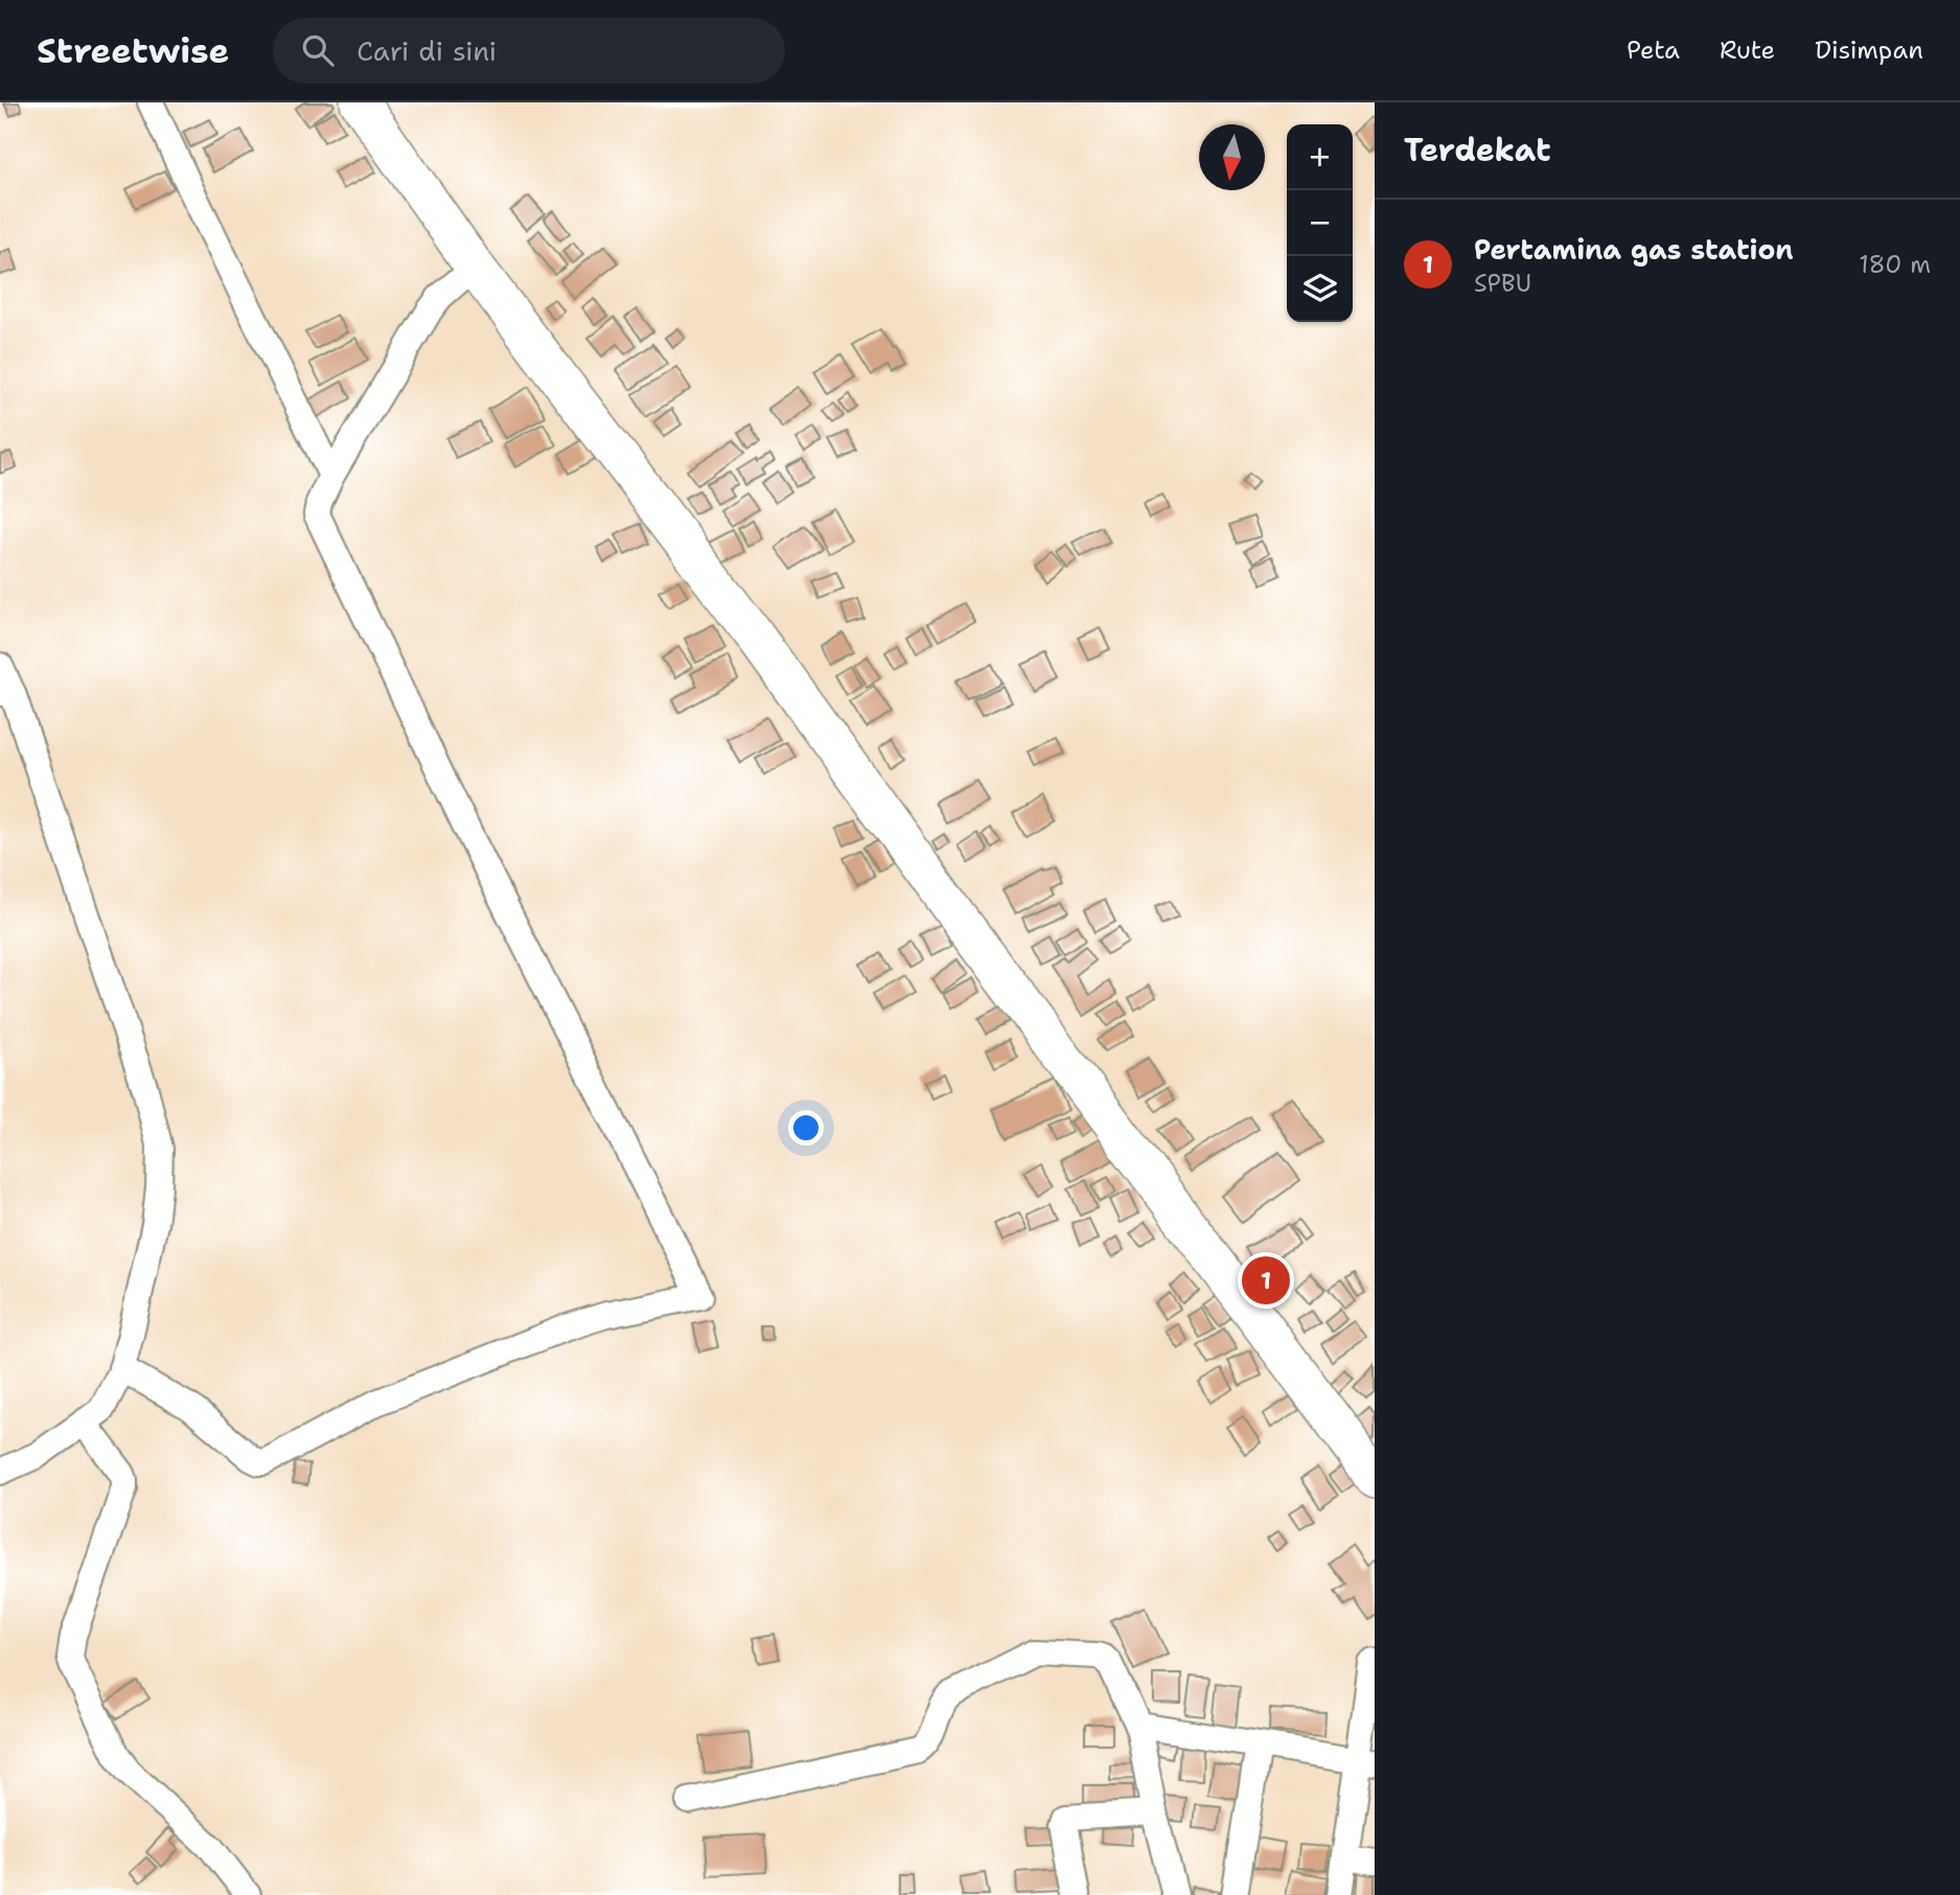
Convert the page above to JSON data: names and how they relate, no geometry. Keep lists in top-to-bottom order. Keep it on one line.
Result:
{"north":"bottom","page":{"header":"Streetwise","search":"Cari di sini","nav":["Peta","Rute","Disimpan"],"heading":"Terdekat","map_buttons":["+","−"],"list":[{"mark":"1","name":"Pertamina gas station","note":"SPBU","value":"180 m"}],"pins":"1"}}
